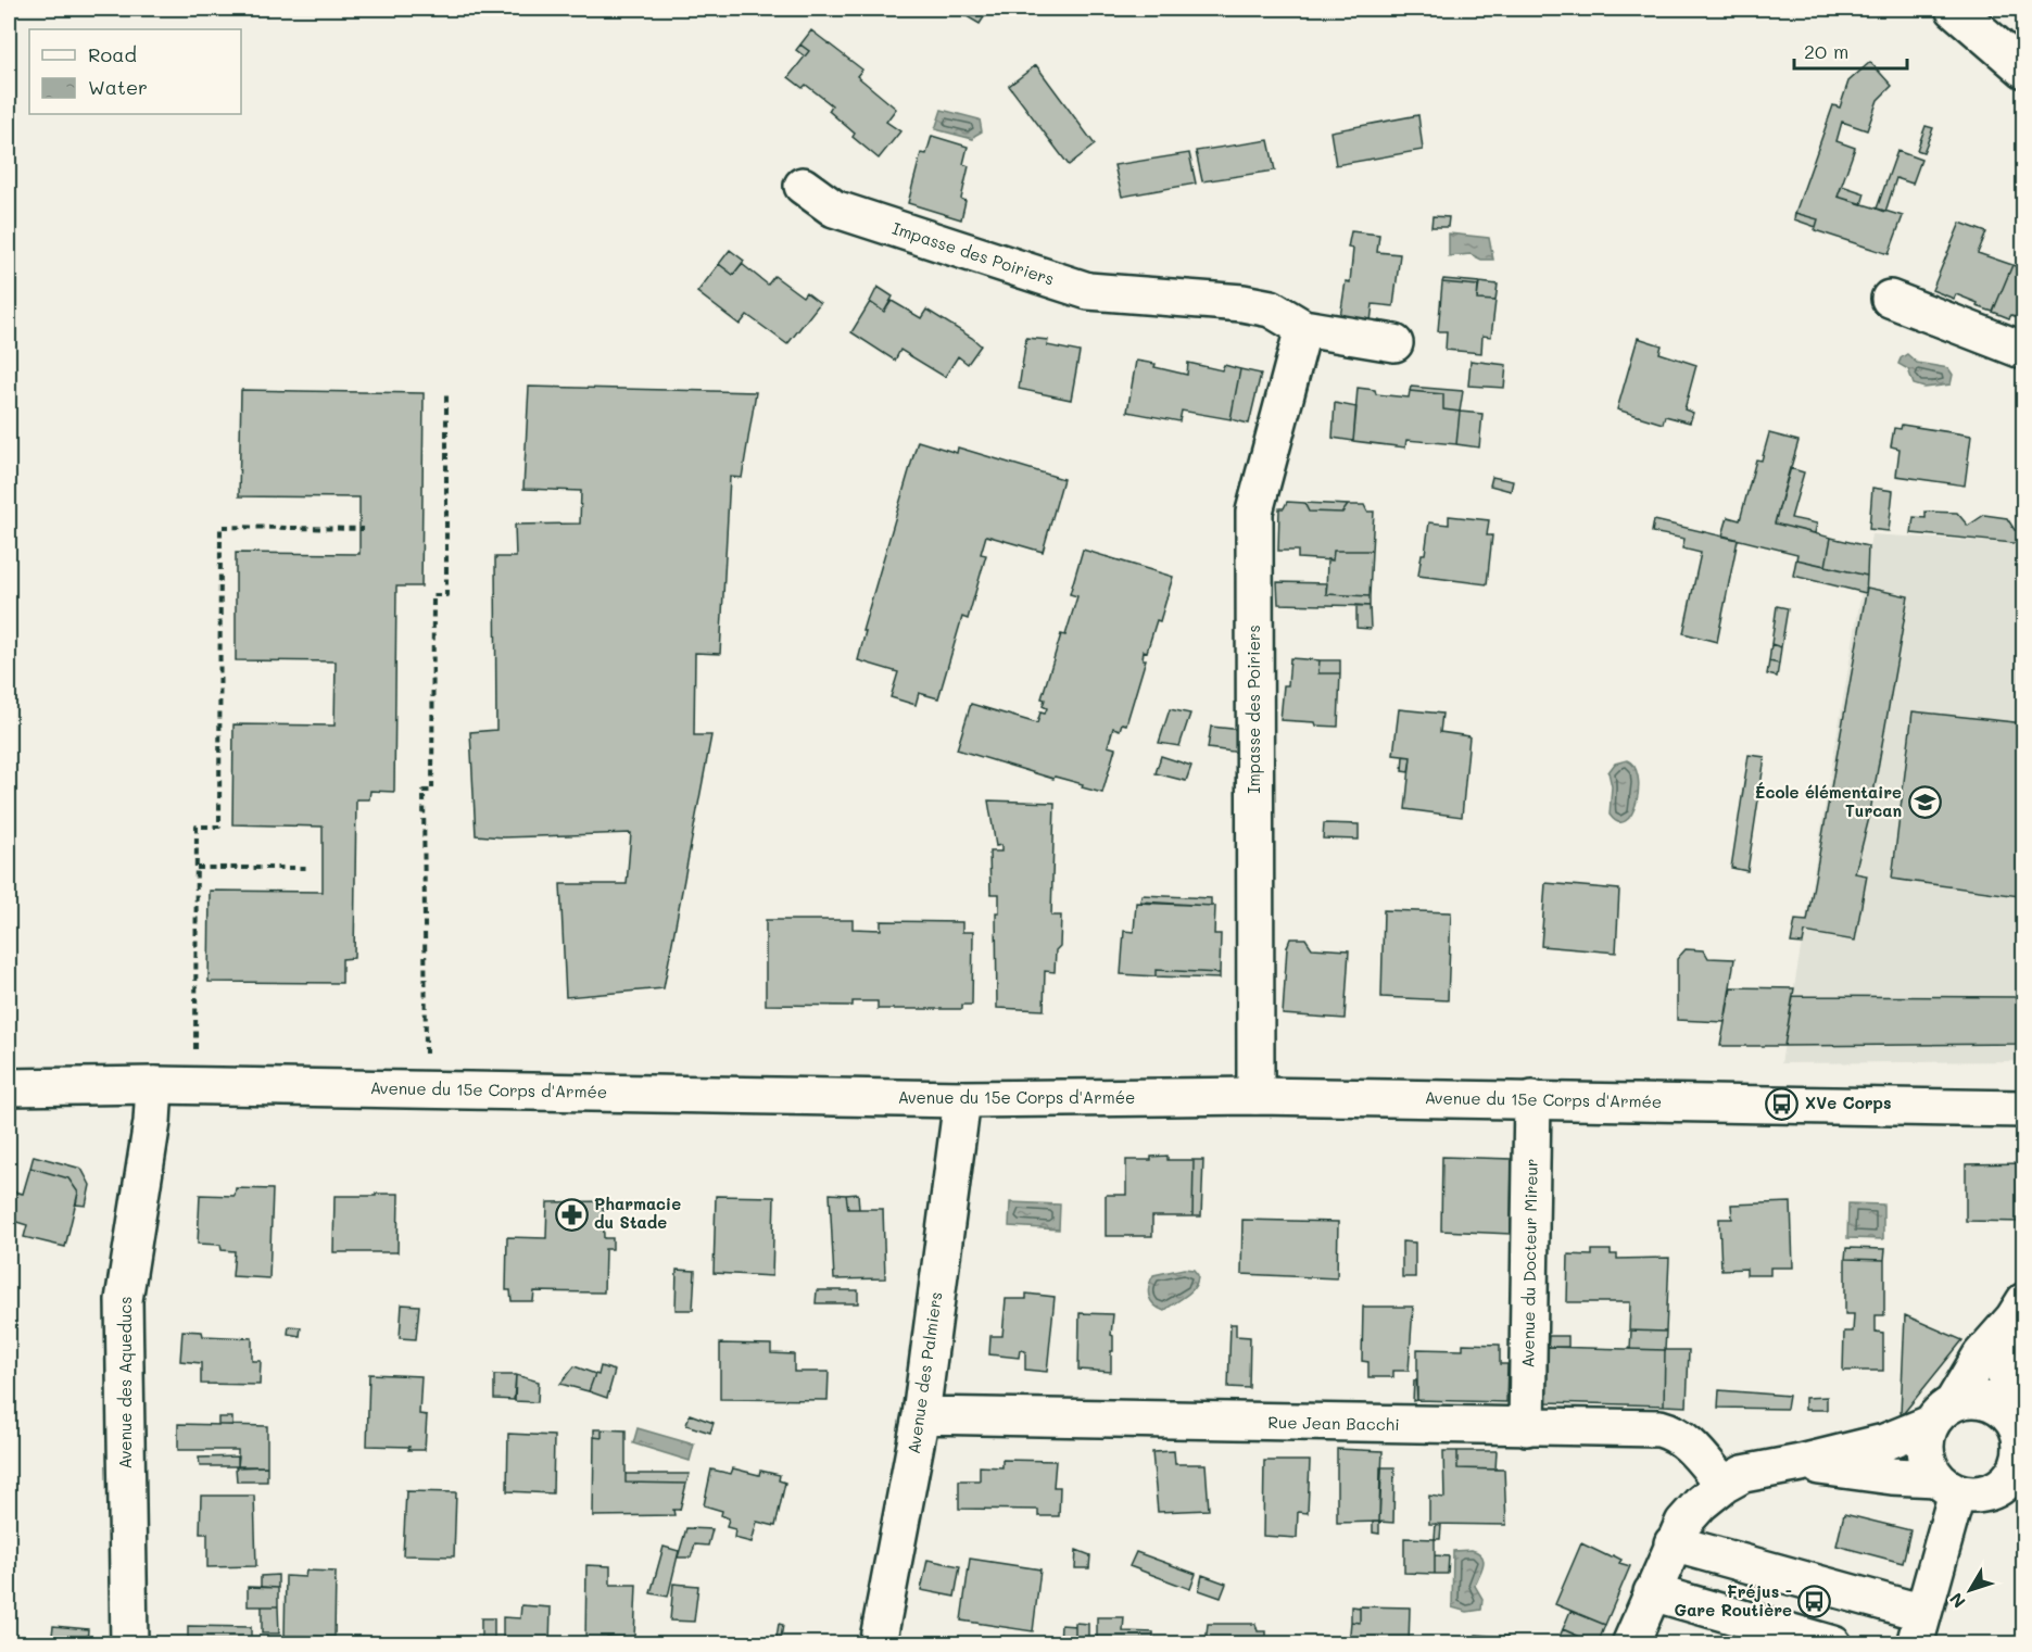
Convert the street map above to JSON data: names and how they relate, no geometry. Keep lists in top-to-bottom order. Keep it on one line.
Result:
{"streets":{"street":["Impasse des Poiriers","Avenue du 15e Corps d'Armée","Avenue du Docteur Mireur","Avenue des Palmiers","Avenue des Aqueducs","Rue Jean Bacchi"]},"crossings":[["Impasse des Poiriers","Avenue du 15e Corps d'Armée"],["Avenue du 15e Corps d'Armée","Avenue du Docteur Mireur"],["Avenue du 15e Corps d'Armée","Avenue des Palmiers"],["Avenue du 15e Corps d'Armée","Avenue des Aqueducs"],["Avenue du Docteur Mireur","Rue Jean Bacchi"],["Avenue des Palmiers","Rue Jean Bacchi"]],"places":{"school or university":["École élémentaire Turcan"],"bus stop":["XVe Corps","Fréjus - Gare Routière"],"pharmacy":["Pharmacie du Stade"]},"legend":["Road","Water"],"scale_bar":"20 m","north":"bottom left"}
